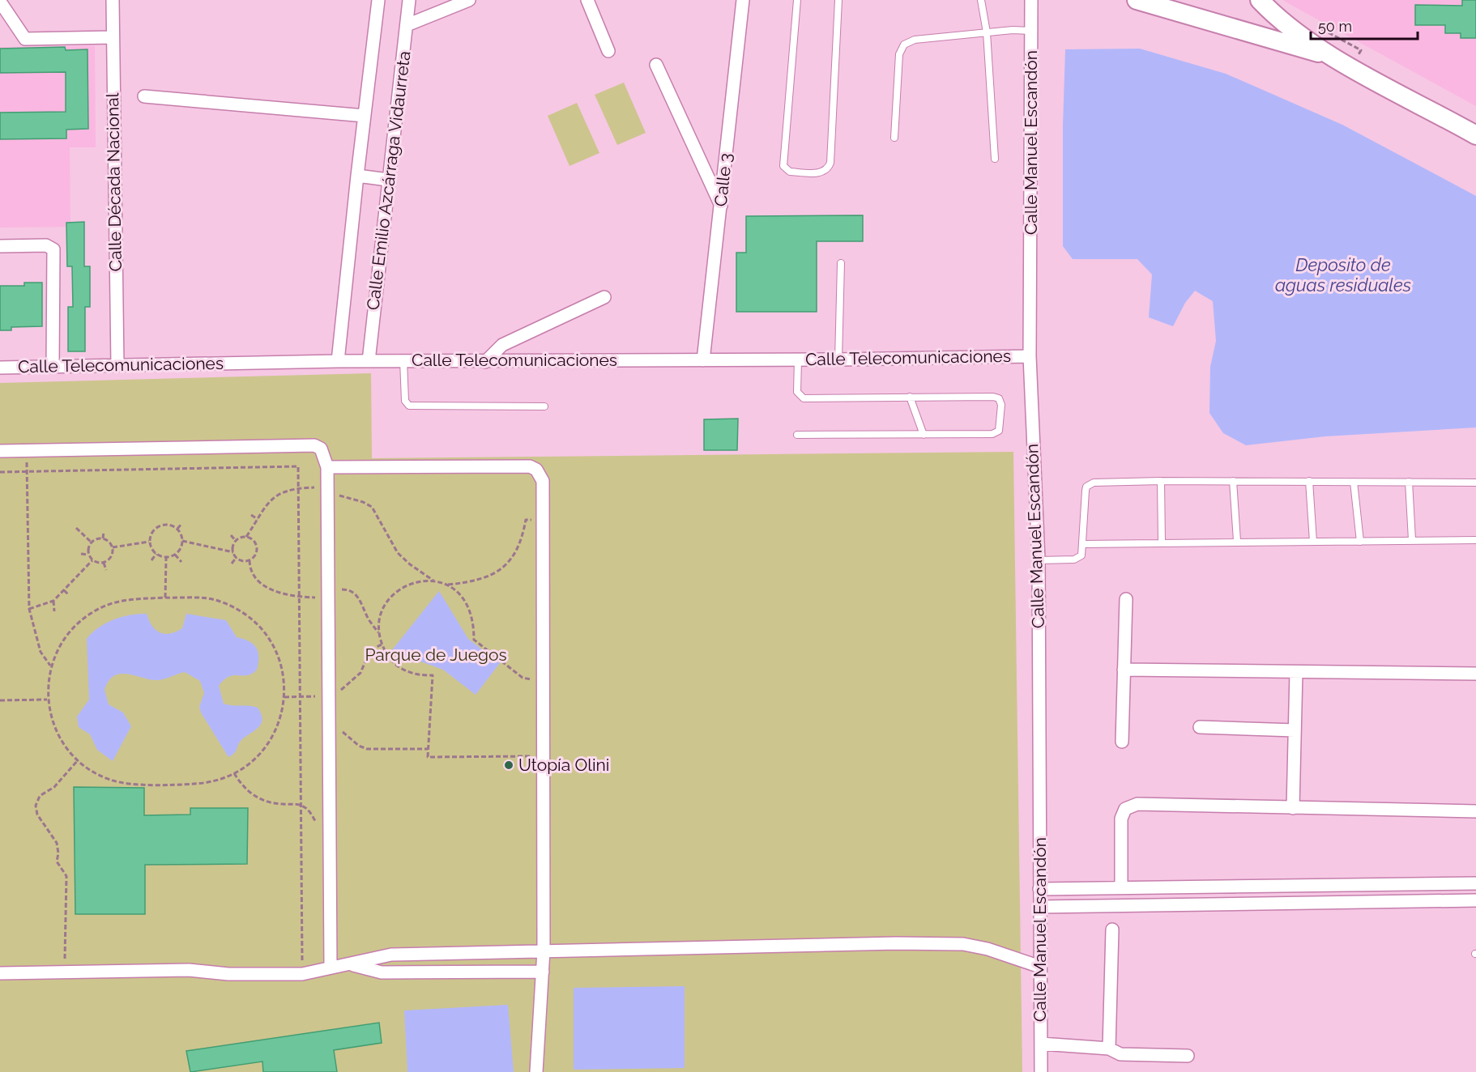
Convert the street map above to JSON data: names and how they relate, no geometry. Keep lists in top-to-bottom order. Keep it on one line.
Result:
{"streets":{"street":["Calle Manuel Escandón","Calle 3","Calle Emilio Azcárraga Vidaurreta","Calle Década Nacional","Calle Telecomunicaciones"]},"crossings":[["Calle Manuel Escandón","Calle Telecomunicaciones"],["Calle 3","Calle Telecomunicaciones"],["Calle Emilio Azcárraga Vidaurreta","Calle Telecomunicaciones"],["Calle Década Nacional","Calle Telecomunicaciones"]],"water":["Deposito de aguas residuales"],"parks":["Parque de Juegos"],"places":["Utopía Olini"],"scale_bar":"50 m"}
